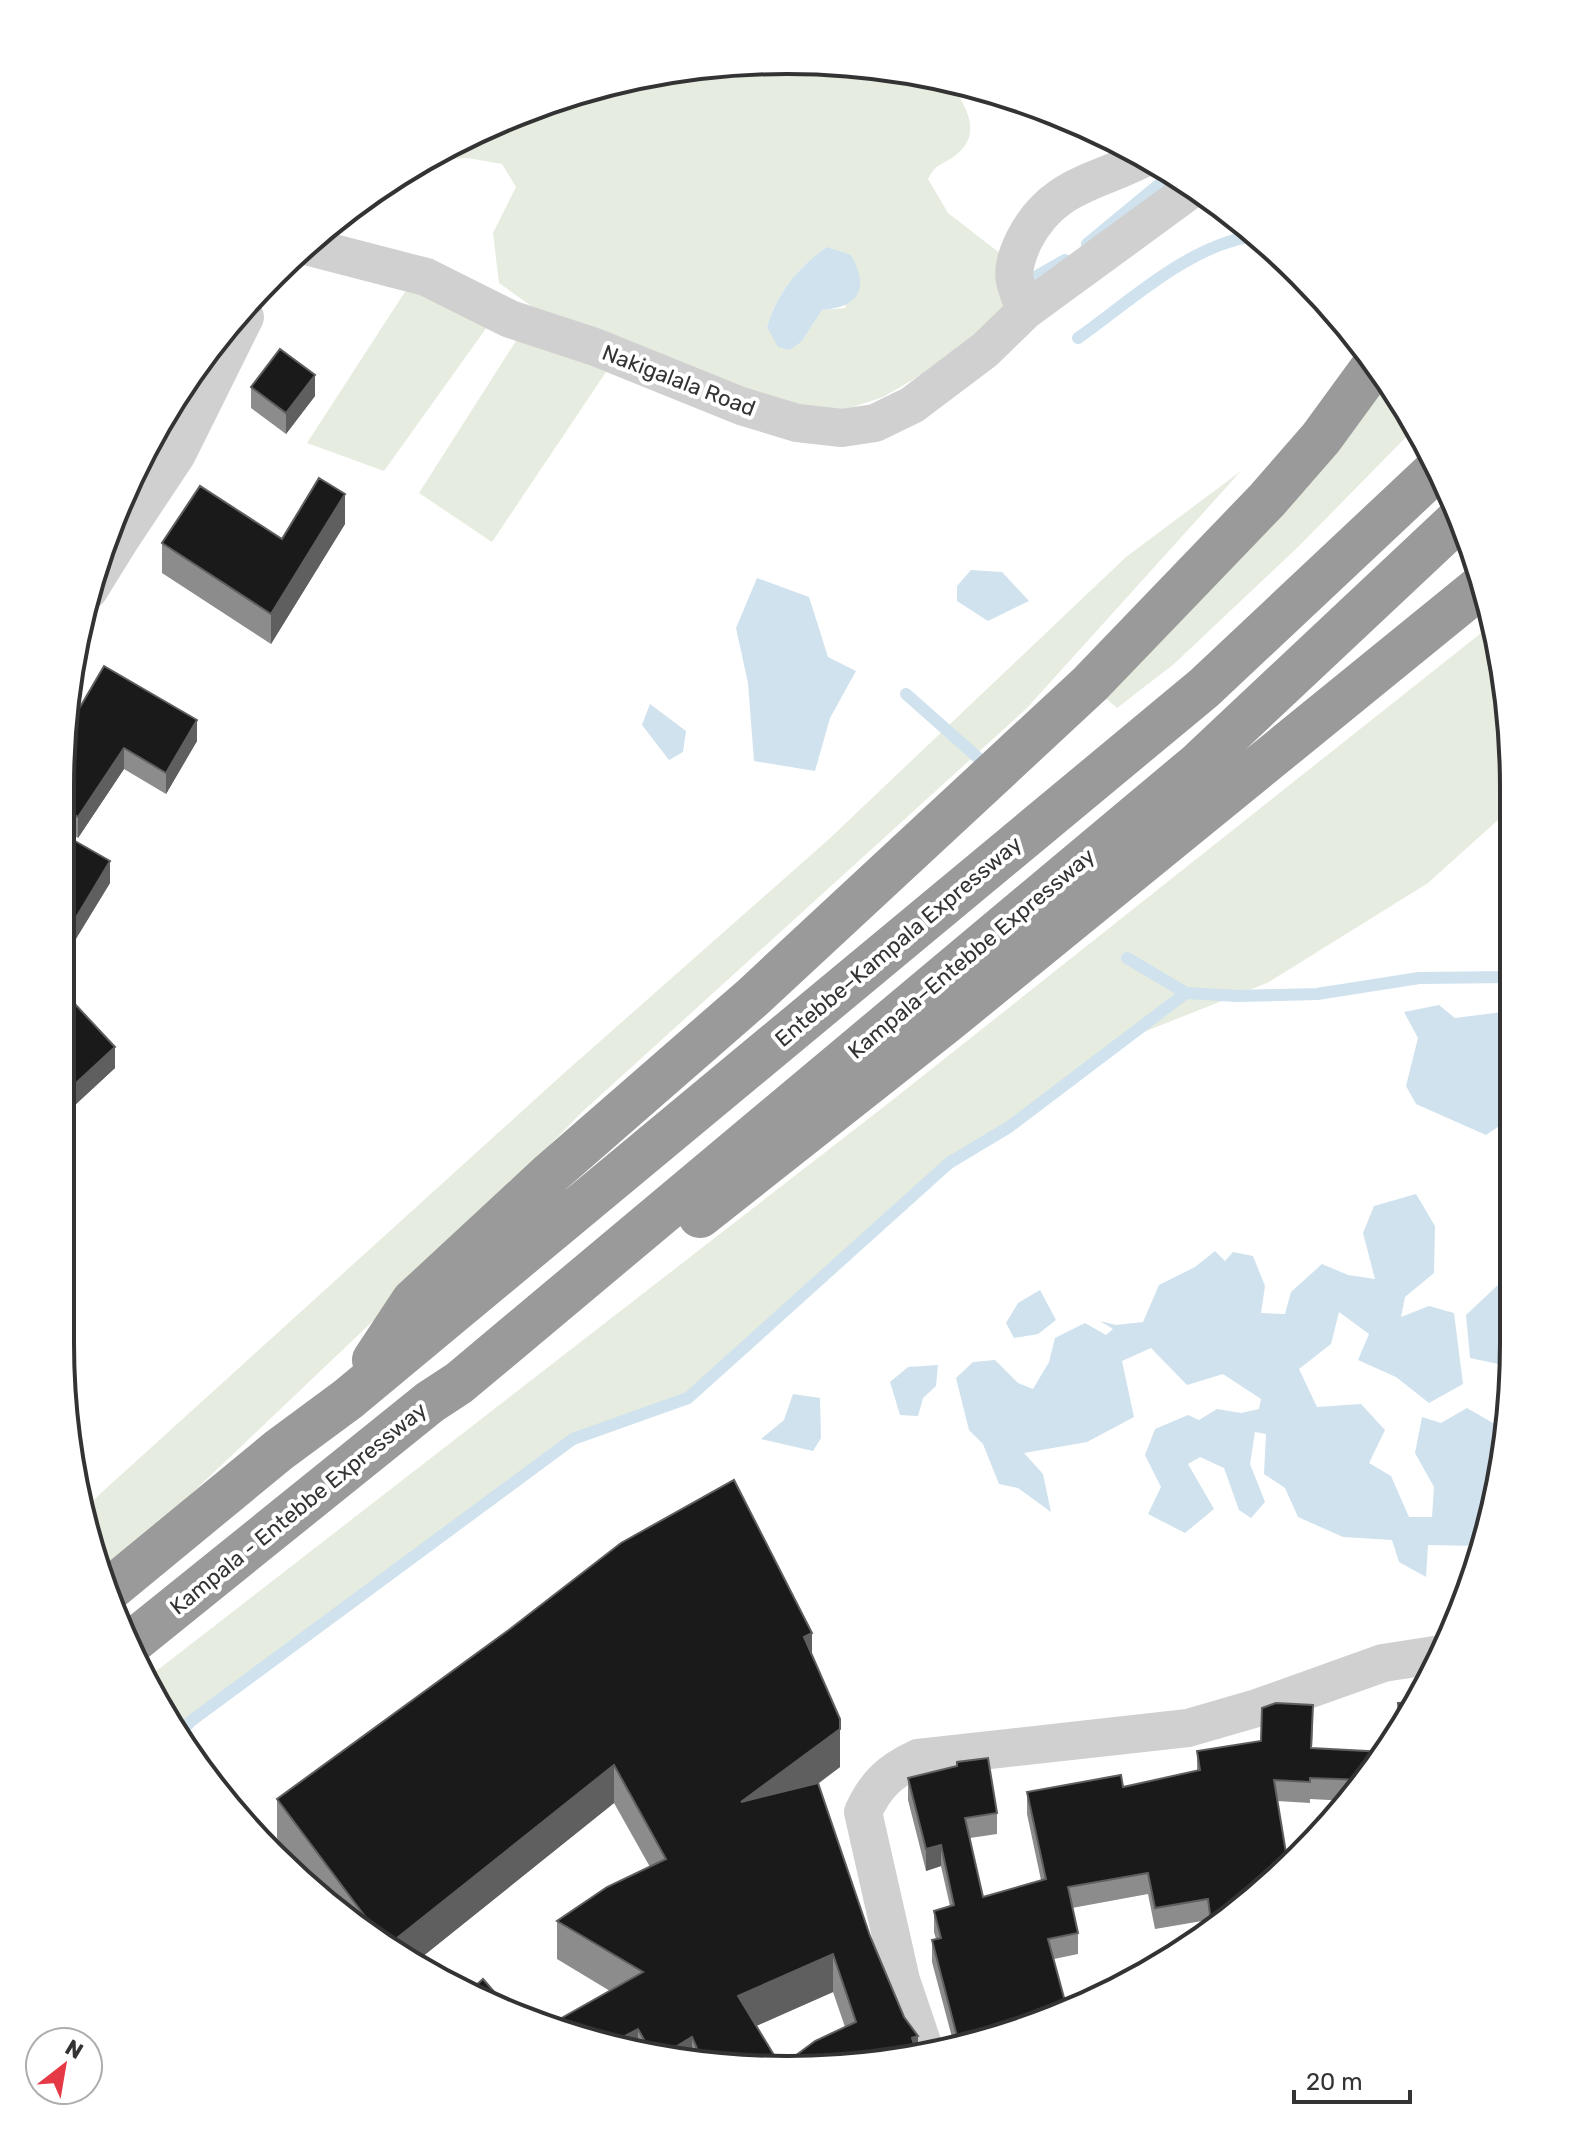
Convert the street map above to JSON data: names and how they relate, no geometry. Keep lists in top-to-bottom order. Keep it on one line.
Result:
{"streets":{"highway":["Entebbe–Kampala Expressway","Kampala–Entebbe Expressway","Kampala - Entebbe Expressway"],"street":["Nakigalala Road"]},"crossings":[["Kampala–Entebbe Expressway","Kampala - Entebbe Expressway"]],"scale_bar":"20 m","north":"top right"}
